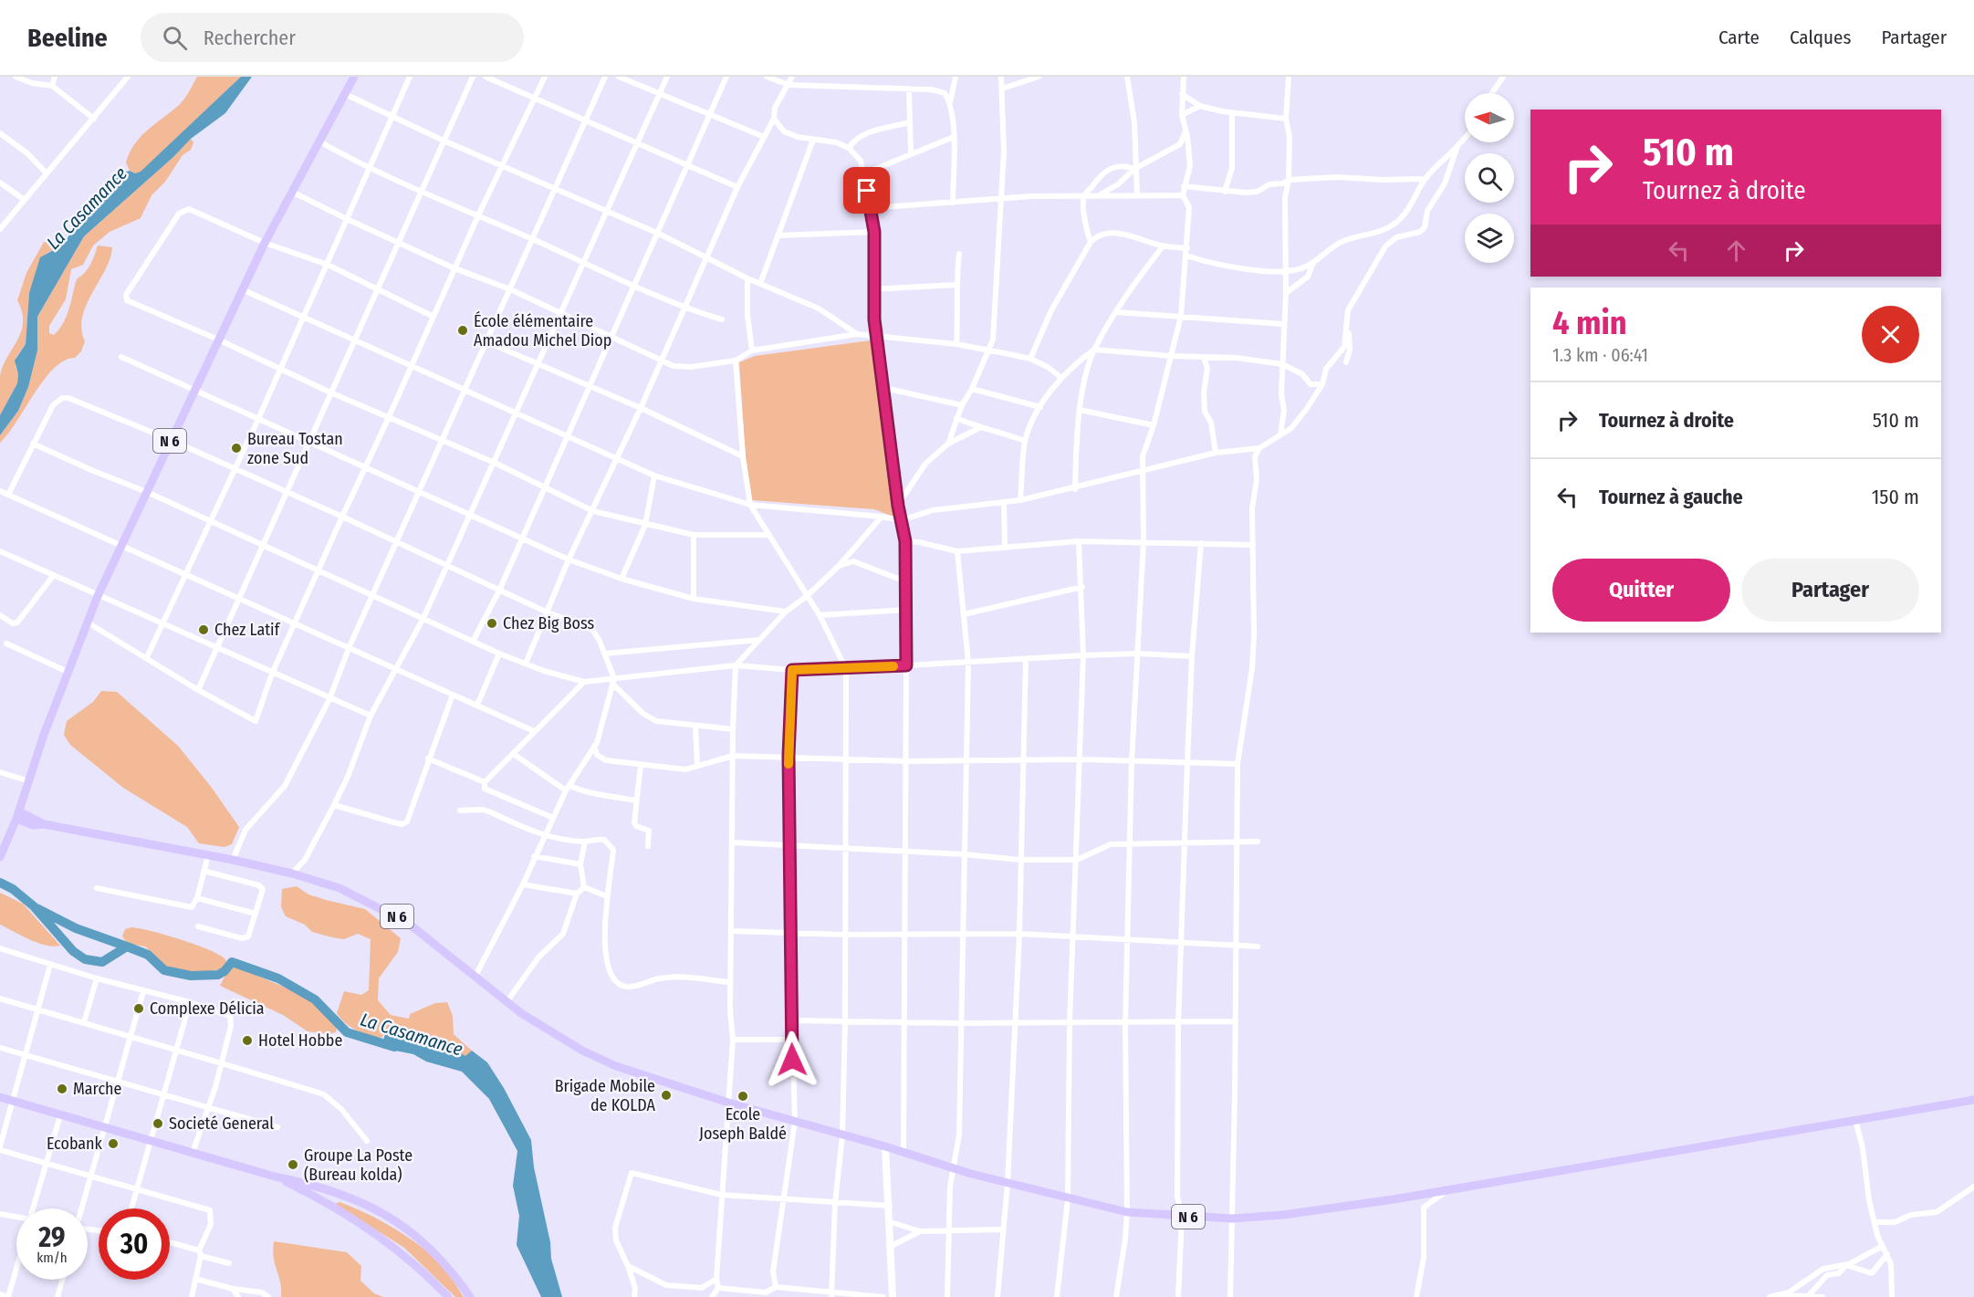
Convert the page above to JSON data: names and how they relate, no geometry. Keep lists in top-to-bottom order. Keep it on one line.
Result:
{"streets":{"main road":["N 6"]},"water":["La Casamance"],"places":["École élémentaire Amadou Michel Diop","Bureau Tostan zone Sud","Chez Big Boss","Chez Latif","Complexe Délicia","Hotel Hobbe","Marche","Brigade Mobile de KOLDA","Ecole Joseph Baldé","Societé General","Ecobank","Groupe La Poste (Bureau kolda)"],"north":"left","page":{"header":"Beeline","search":"Rechercher","nav":["Carte","Calques","Partager"],"turn":["510 m","Tournez à droite"],"heading":["4 min","1.3 km · 06:41"],"list":[{"name":"Tournez à droite","value":"510 m"},{"name":"Tournez à gauche","value":"150 m"}],"buttons":["Quitter","Partager"],"speed":"29 km/h","limit":"30"}}
